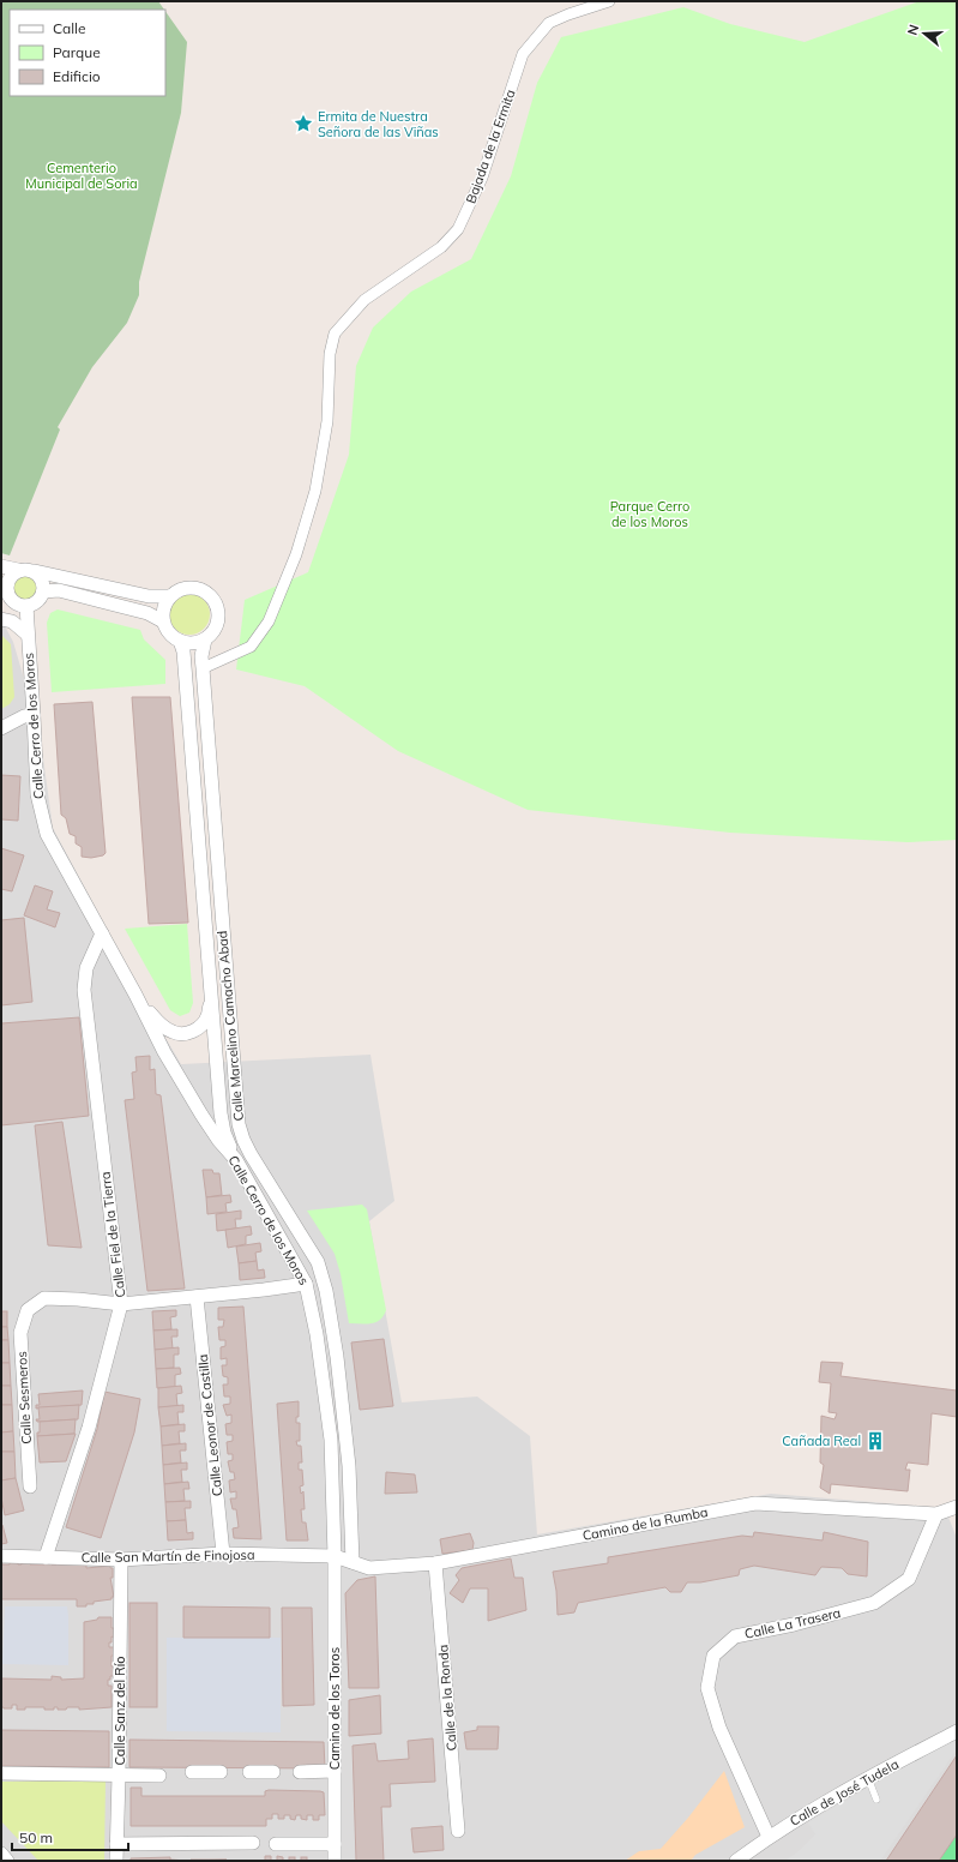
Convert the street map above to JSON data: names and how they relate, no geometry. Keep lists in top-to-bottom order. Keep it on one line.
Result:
{"streets":{"street":["Bajada de la Ermita","Calle Cerro de los Moros","Calle Marcelino Camacho Abad","Calle Fiel de la Tierra","Calle Sesmeros","Calle Leonor de Castilla","Camino de la Rumba","Calle San Martín de Finojosa","Calle La Trasera","Calle de la Ronda","Camino de los Toros","Calle Sanz del Río","Calle de José Tudela"]},"crossings":[["Bajada de la Ermita","Calle Marcelino Camacho Abad"],["Calle Cerro de los Moros","Calle Marcelino Camacho Abad"],["Calle Cerro de los Moros","Calle Fiel de la Tierra"],["Calle Cerro de los Moros","Camino de la Rumba"],["Calle Cerro de los Moros","Calle San Martín de Finojosa"],["Calle Cerro de los Moros","Camino de los Toros"],["Calle Marcelino Camacho Abad","Camino de la Rumba"],["Calle Fiel de la Tierra","Calle Sesmeros"],["Calle Fiel de la Tierra","Calle San Martín de Finojosa"],["Calle Leonor de Castilla","Calle San Martín de Finojosa"],["Camino de la Rumba","Calle San Martín de Finojosa"],["Camino de la Rumba","Calle La Trasera"],["Camino de la Rumba","Calle de la Ronda"],["Camino de la Rumba","Camino de los Toros"],["Calle San Martín de Finojosa","Camino de los Toros"],["Calle San Martín de Finojosa","Calle Sanz del Río"],["Calle La Trasera","Calle de José Tudela"]],"parks":["Cementerio Municipal de Soria","Parque Cerro de los Moros"],"places":{"place":["Ermita de Nuestra Señora de las Viñas"],"building":["Cañada Real"]},"legend":["Calle","Parque","Edificio"],"scale_bar":"50 m","north":"left"}
